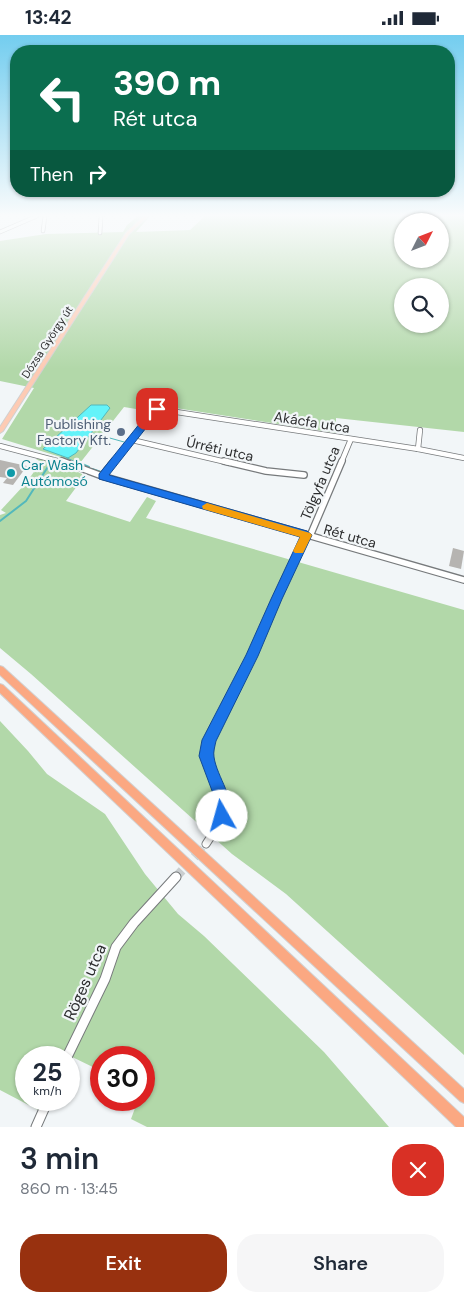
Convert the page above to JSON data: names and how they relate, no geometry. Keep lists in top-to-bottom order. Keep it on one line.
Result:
{"streets":{"main road":["Dózsa György út"],"street":["Akácfa utca","Úrréti utca","Tölgyfa utca","Rét utca","Röges utca"]},"crossings":[["Akácfa utca","Úrréti utca"],["Akácfa utca","Tölgyfa utca"],["Tölgyfa utca","Rét utca"]],"places":["Publishing Factory Kft.","Car Wash Autómosó"],"north":"top right","page":{"status":"13:42","turn":["390 m","Rét utca"],"then":"Then","speed":"25 km/h","limit":"30","heading":["3 min","860 m · 13:45"],"buttons":["Exit","Share"]}}
